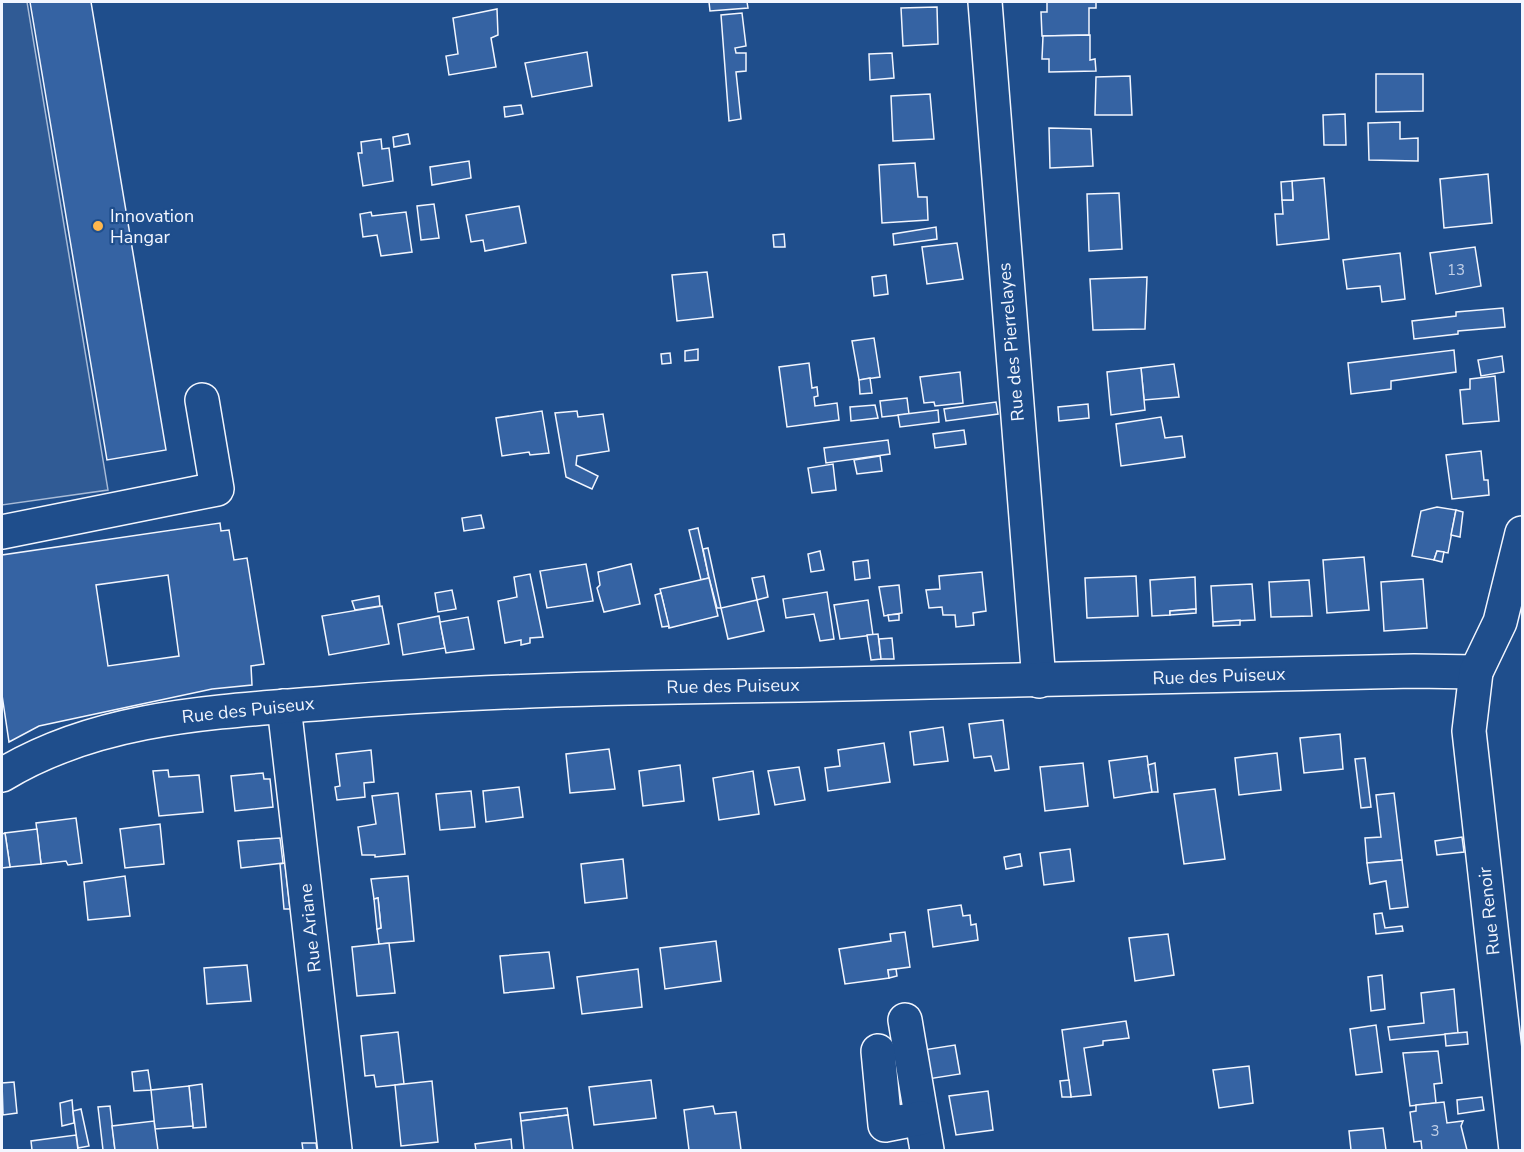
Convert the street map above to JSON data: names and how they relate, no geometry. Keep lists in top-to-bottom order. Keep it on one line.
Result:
{"streets":{"street":["Rue des Pierrelayes","Rue des Puiseux","Rue Renoir","Rue Ariane"]},"crossings":[["Rue des Pierrelayes","Rue des Puiseux"],["Rue des Puiseux","Rue Renoir"],["Rue des Puiseux","Rue Ariane"]],"places":["Innovation Hangar"],"house_numbers":["13","3"]}
